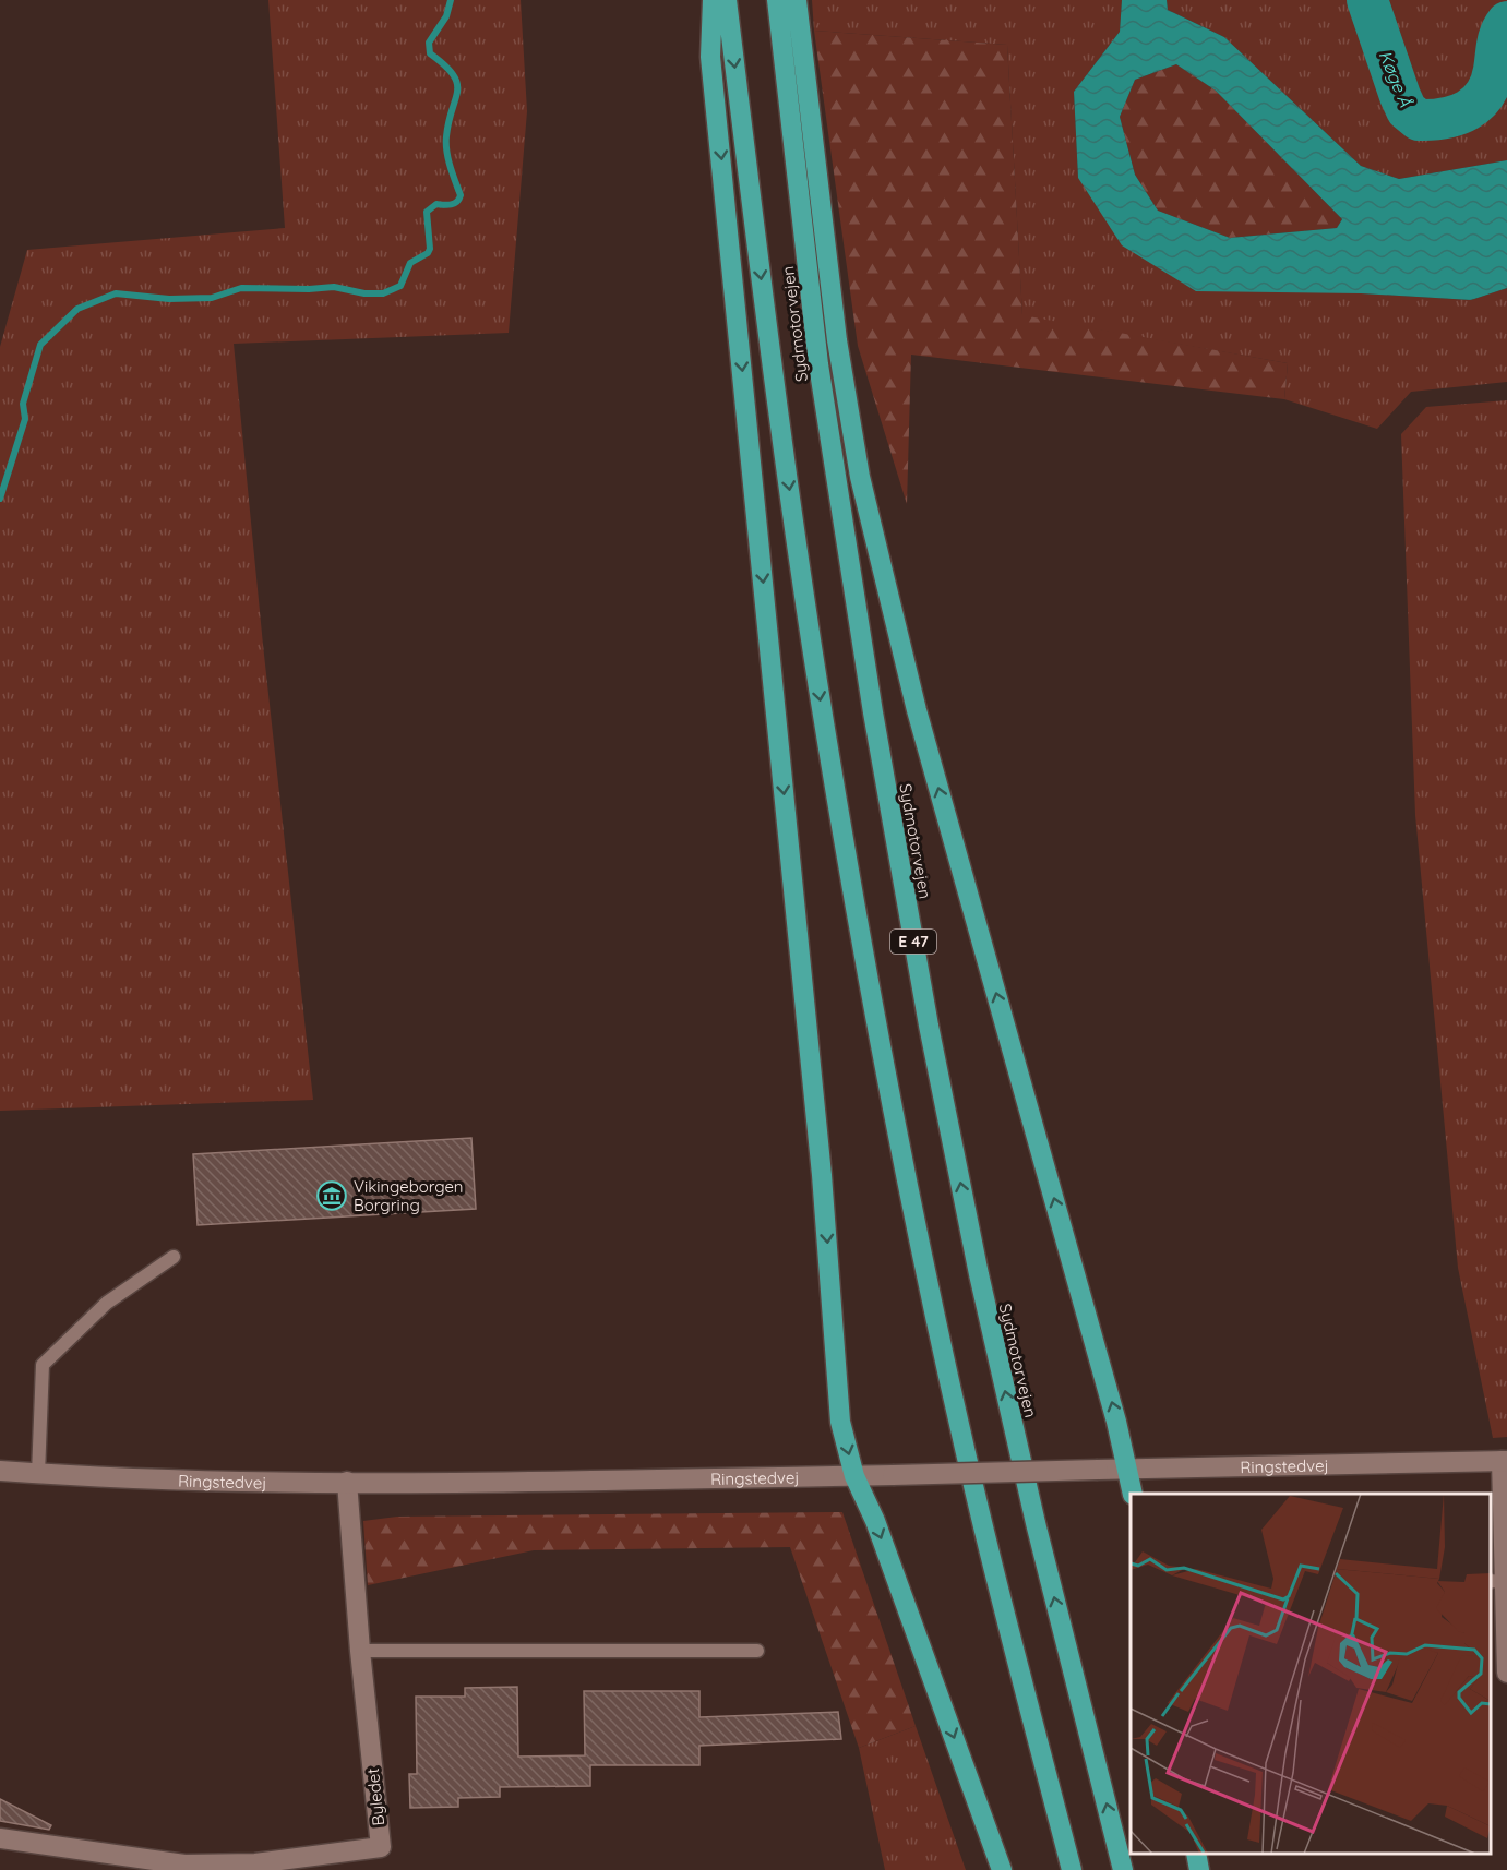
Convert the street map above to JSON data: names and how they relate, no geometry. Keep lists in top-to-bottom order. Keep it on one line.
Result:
{"streets":{"highway":["Sydmotorvejen","E 47"],"main road":["Ringstedvej","Byledet"]},"crossings":[["Ringstedvej","Byledet"]],"water":["Køge Å"],"places":{"museum":["Vikingeborgen Borgring"]}}
